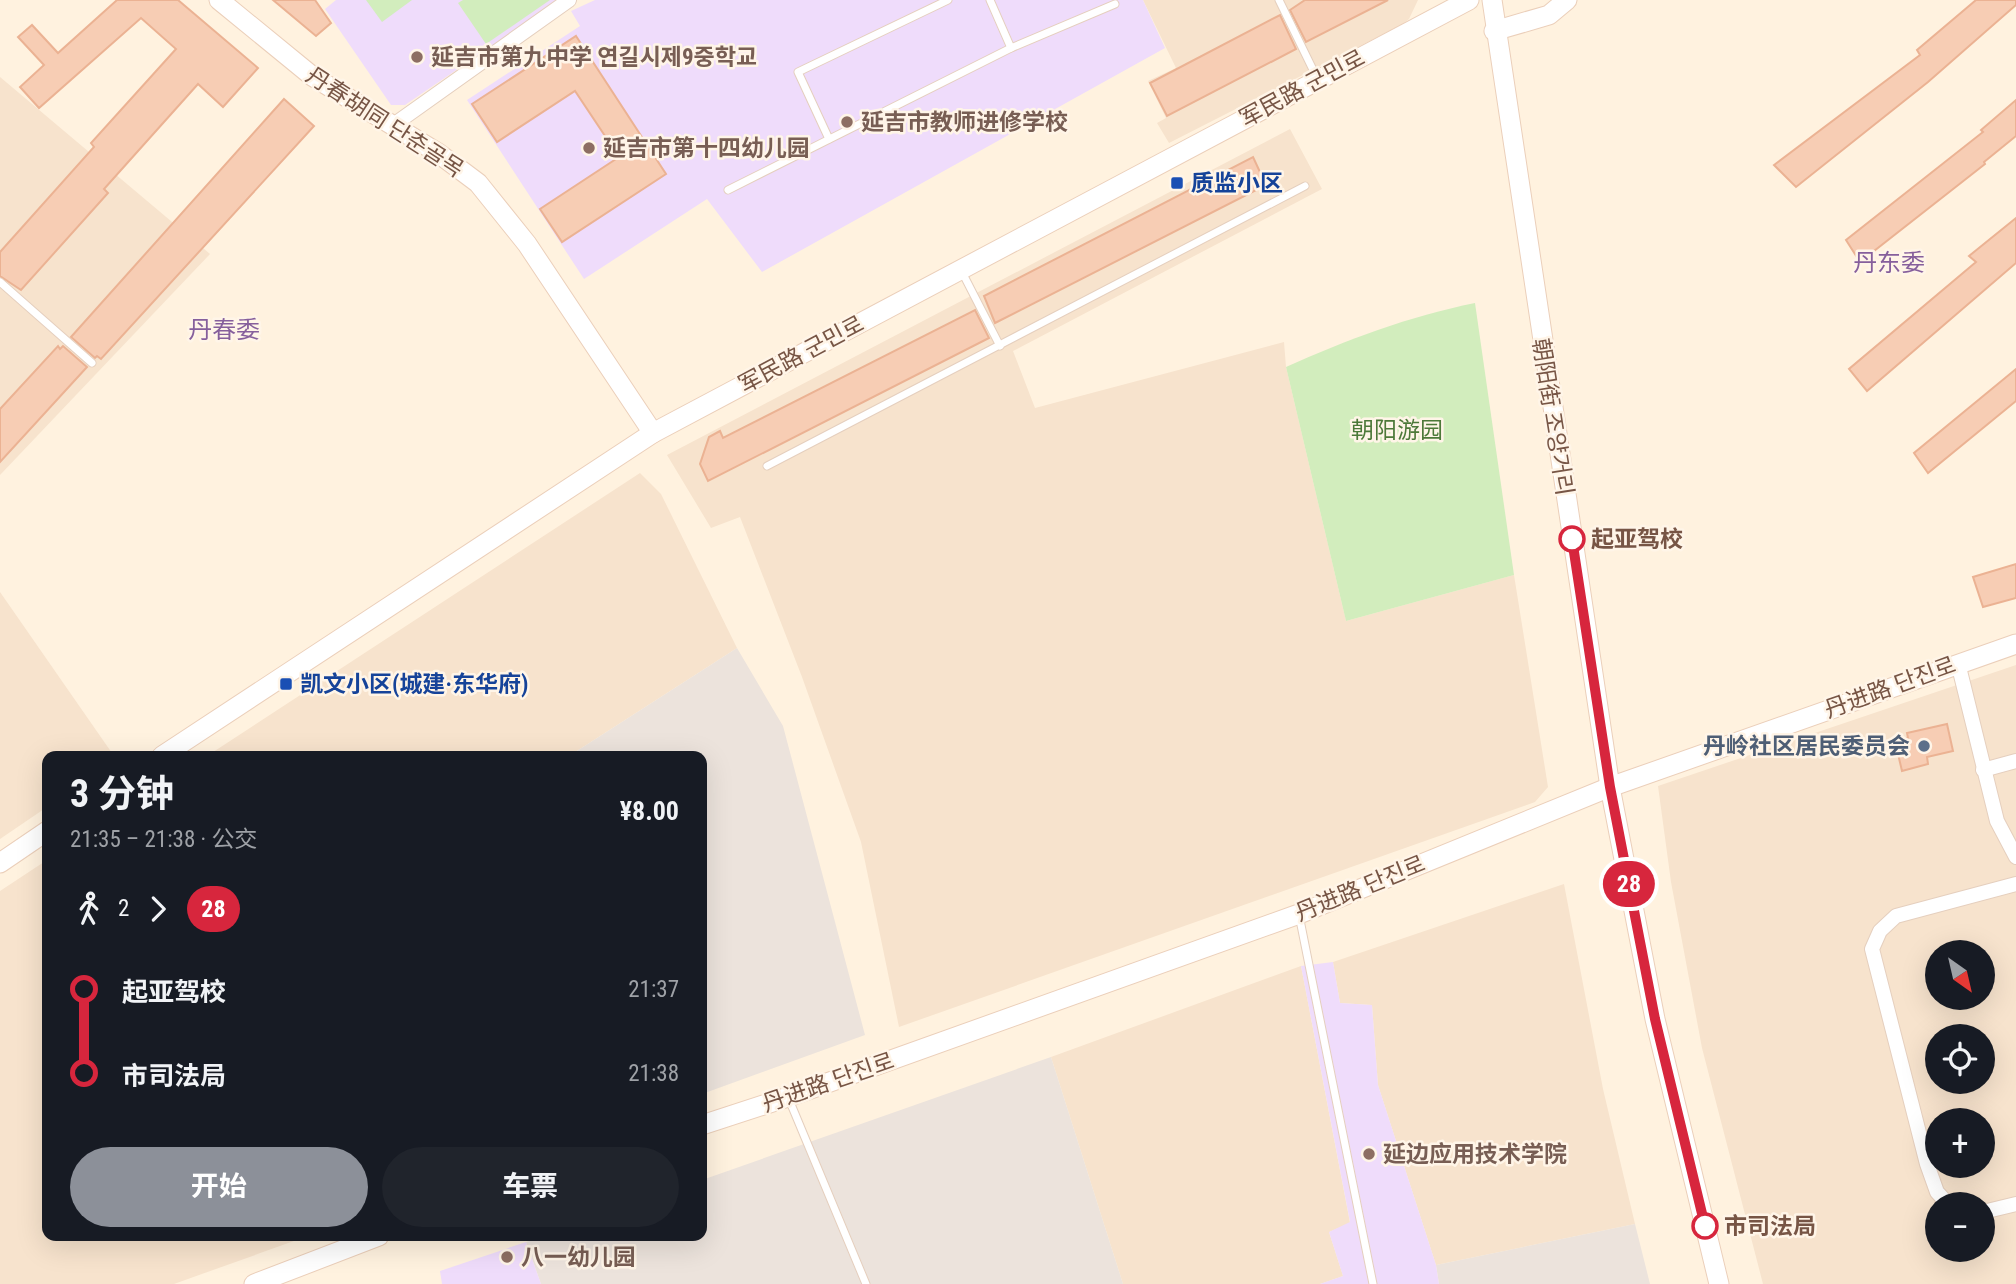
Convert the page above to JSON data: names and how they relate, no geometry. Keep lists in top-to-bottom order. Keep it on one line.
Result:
{"streets":{"street":["军民路 군민로","丹春胡同 단춘골목","朝阳街 조양거리","丹进路 단진로"]},"crossings":[["军民路 군민로","丹春胡同 단춘골목"],["朝阳街 조양거리","丹进路 단진로"]],"districts":["丹东委","丹春委"],"parks":["朝阳游园"],"places":{"other":["延吉市第九中学 연길시제9중학교","延吉市教师进修学校","延吉市第十四幼儿园","起亚驾校","丹岭社区居民委员会","延边应用技术学院","市司法局","八一幼儿园"],"transit":["质监小区","凯文小区(城建·东华府)"]},"lines":["bus line 28"],"north":"bottom right","page":{"on_map":"28","heading":["3 分钟","21:35 – 21:38 · 公交","¥8.00"],"legs":["2","28"],"map_buttons":["+","−"],"list":[{"name":"起亚驾校","value":"21:37"},{"name":"市司法局","value":"21:38"}],"buttons":["开始","车票"]}}
